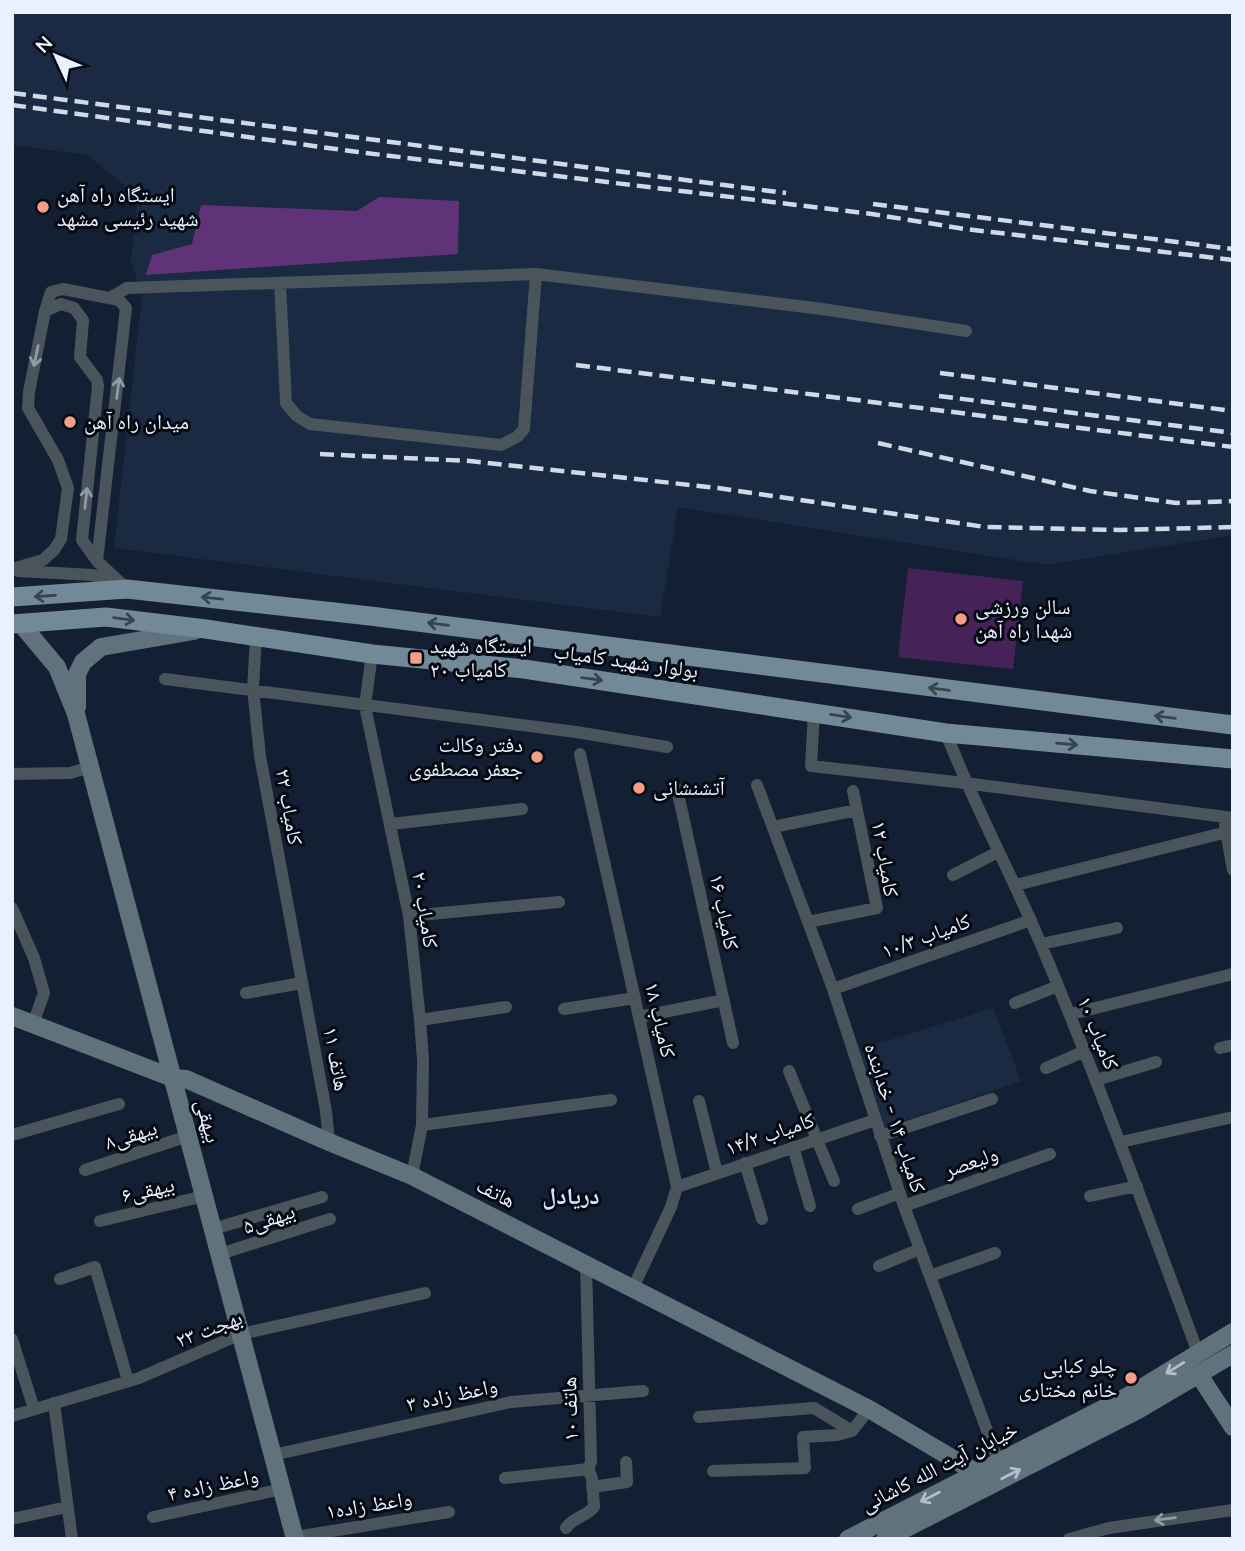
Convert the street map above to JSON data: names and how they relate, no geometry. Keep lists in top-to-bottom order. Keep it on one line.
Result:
{"streets":{"main road":["بولوار شهید کامیاب"],"street":["کامیاب ۲۲","کامیاب ۱۲","کامیاب ۲۰","کامیاب ۱۶","کامیاب ۱۰/۳","کامیاب ۱۸","کامیاب ۱۰","هاتف ۱۱","کامیاب ۱۴ - خدابنده","بیهقی","کامیاب ۱۴/۲","بیهقی۸","ولیعصر","بیهقی۶","هاتف","بیهقی۵","بهجت ۲۳","واعظ زاده ۳","هاتف ۱۰","خیابان آیت الله کاشانی","واعظ زاده ۴","واعظ زاده۱"]},"crossings":[["بولوار شهید کامیاب","کامیاب ۲۲"],["بولوار شهید کامیاب","کامیاب ۲۰"],["بولوار شهید کامیاب","کامیاب ۱۰"],["کامیاب ۲۲","هاتف ۱۱"],["کامیاب ۱۲","کامیاب ۱۴ - خدابنده"],["کامیاب ۲۰","هاتف"],["کامیاب ۱۰/۳","کامیاب ۱۰"],["کامیاب ۱۰/۳","کامیاب ۱۴ - خدابنده"],["کامیاب ۱۸","کامیاب ۱۴/۲"],["کامیاب ۱۰","خیابان آیت الله کاشانی"],["هاتف ۱۱","هاتف"],["کامیاب ۱۴ - خدابنده","کامیاب ۱۴/۲"],["کامیاب ۱۴ - خدابنده","ولیعصر"],["کامیاب ۱۴ - خدابنده","خیابان آیت الله کاشانی"],["بیهقی","بیهقی۸"],["بیهقی","بیهقی۶"],["بیهقی","هاتف"],["بیهقی","بیهقی۵"],["بیهقی","بهجت ۲۳"],["بیهقی","واعظ زاده ۳"],["بیهقی","واعظ زاده ۴"],["بیهقی","واعظ زاده۱"],["هاتف","هاتف ۱۰"],["هاتف","خیابان آیت الله کاشانی"],["واعظ زاده ۳","هاتف ۱۰"]],"districts":["دریادل"],"places":{"other":["ایستگاه راه آهن شهید رئیسی مشهد","میدان راه آهن","سالن ورزشی شهدا راه آهن","دفتر وکالت جعفر مصطفوی","آتشنشانی","چلو کبابی خانم مختاری"],"transit":["ایستگاه شهید کامیاب ۲۰"]},"north":"top left"}
